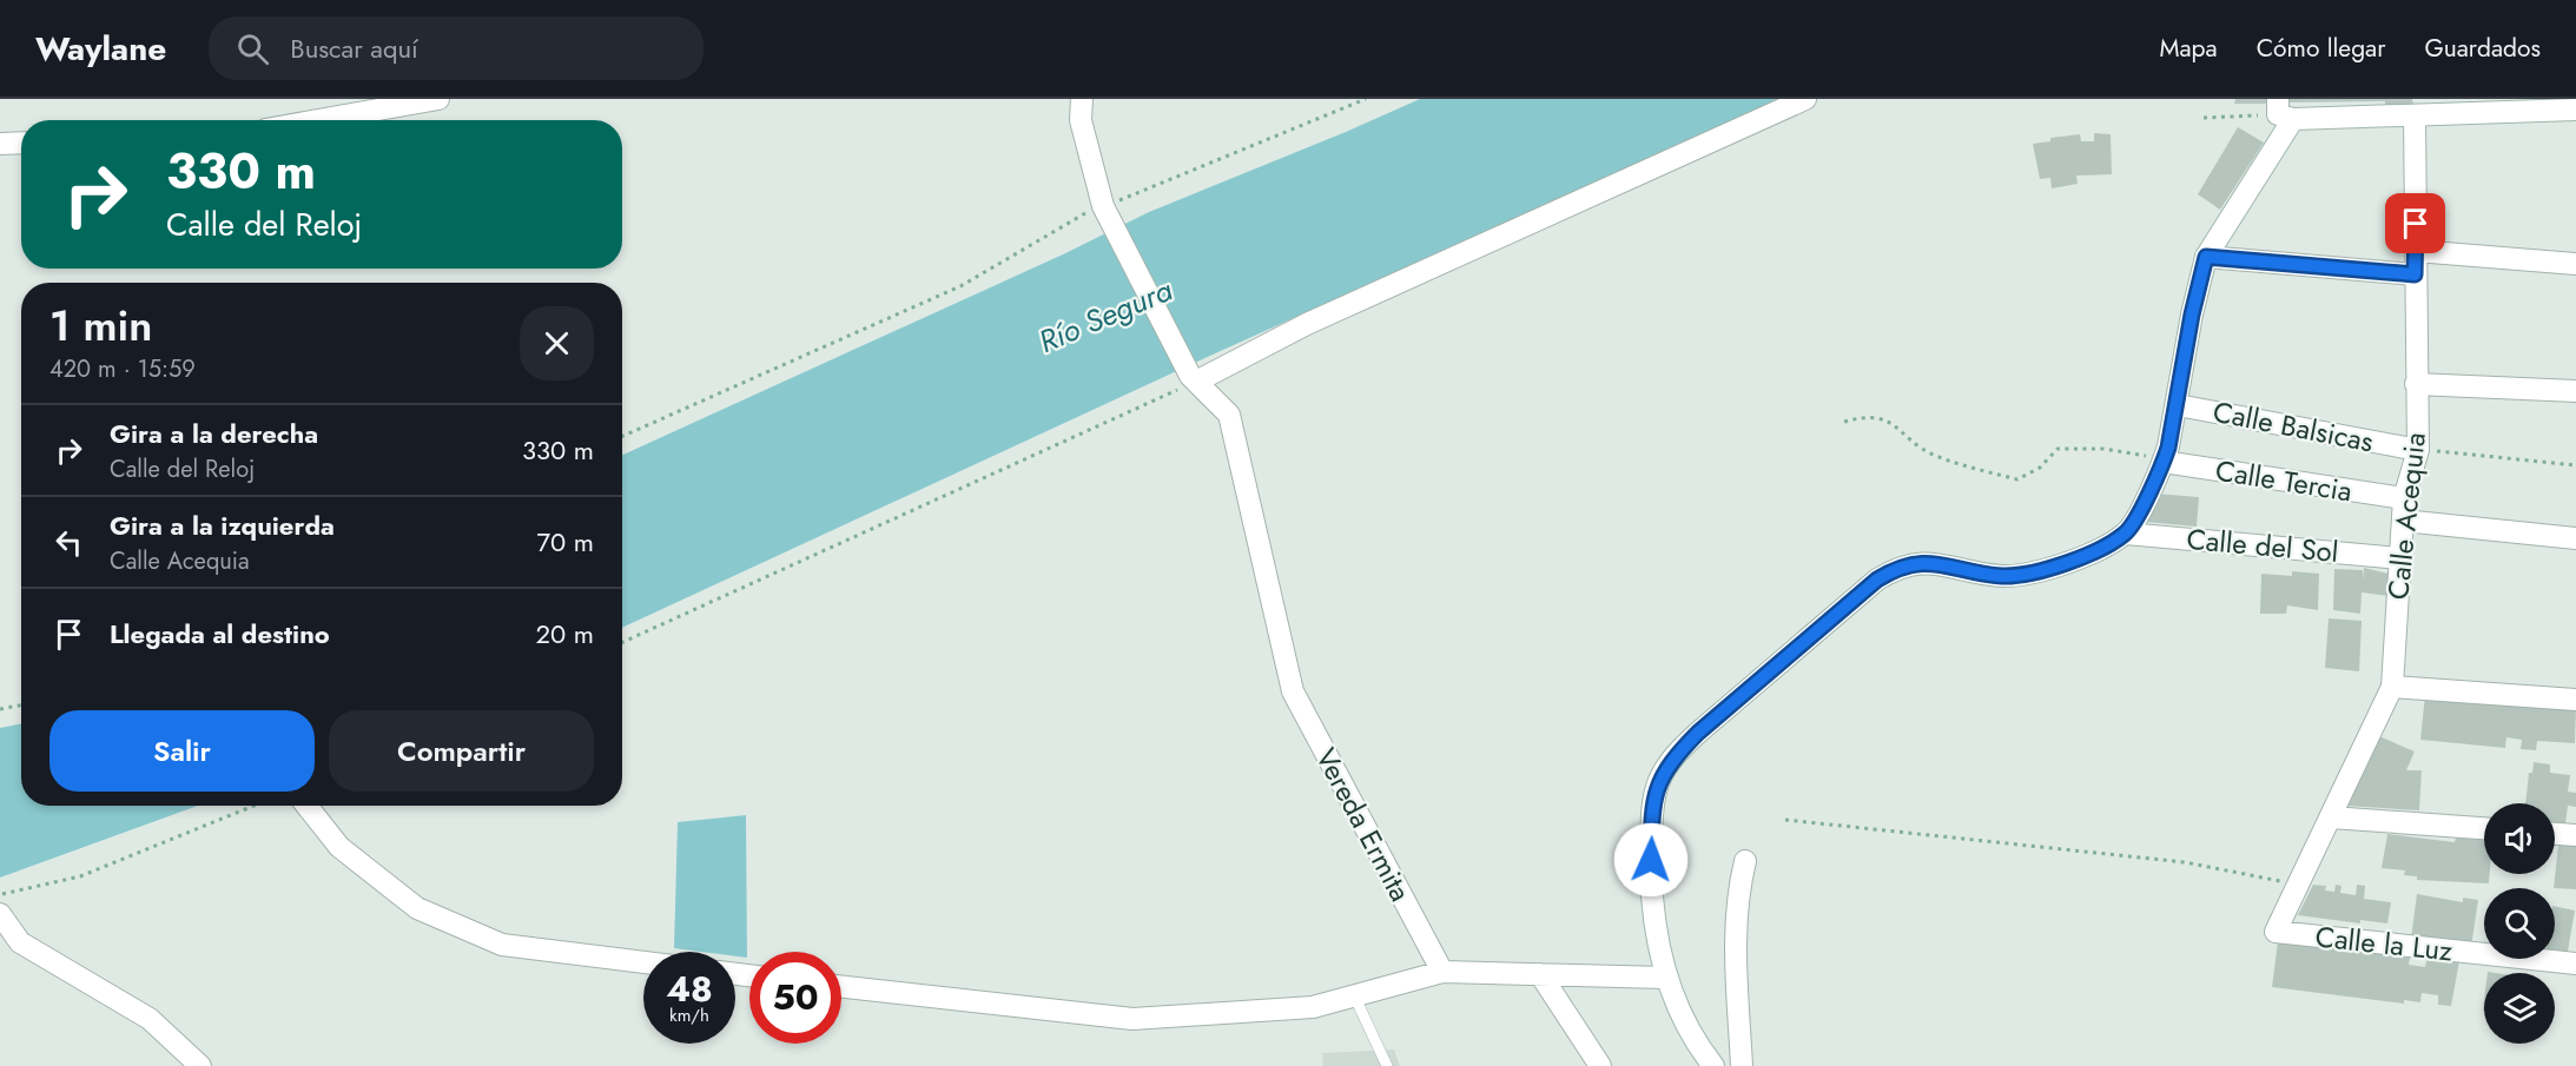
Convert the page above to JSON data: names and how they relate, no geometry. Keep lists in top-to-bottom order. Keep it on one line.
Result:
{"streets":{"street":["Calle Balsicas","Calle Tercia","Calle Acequia","Calle del Sol","Vereda Ermita","Calle la Luz"]},"crossings":[["Calle Balsicas","Calle Acequia"],["Calle Tercia","Calle Acequia"],["Calle Acequia","Calle del Sol"],["Calle Acequia","Calle la Luz"]],"water":["Río Segura"],"page":{"header":"Waylane","search":"Buscar aquí","nav":["Mapa","Cómo llegar","Guardados"],"turn":["330 m","Calle del Reloj"],"heading":["1 min","420 m · 15:59"],"list":[{"name":"Gira a la derecha","note":"Calle del Reloj","value":"330 m"},{"name":"Gira a la izquierda","note":"Calle Acequia","value":"70 m"},{"name":"Llegada al destino","value":"20 m"}],"buttons":["Salir","Compartir"],"speed":"48 km/h","limit":"50"}}
